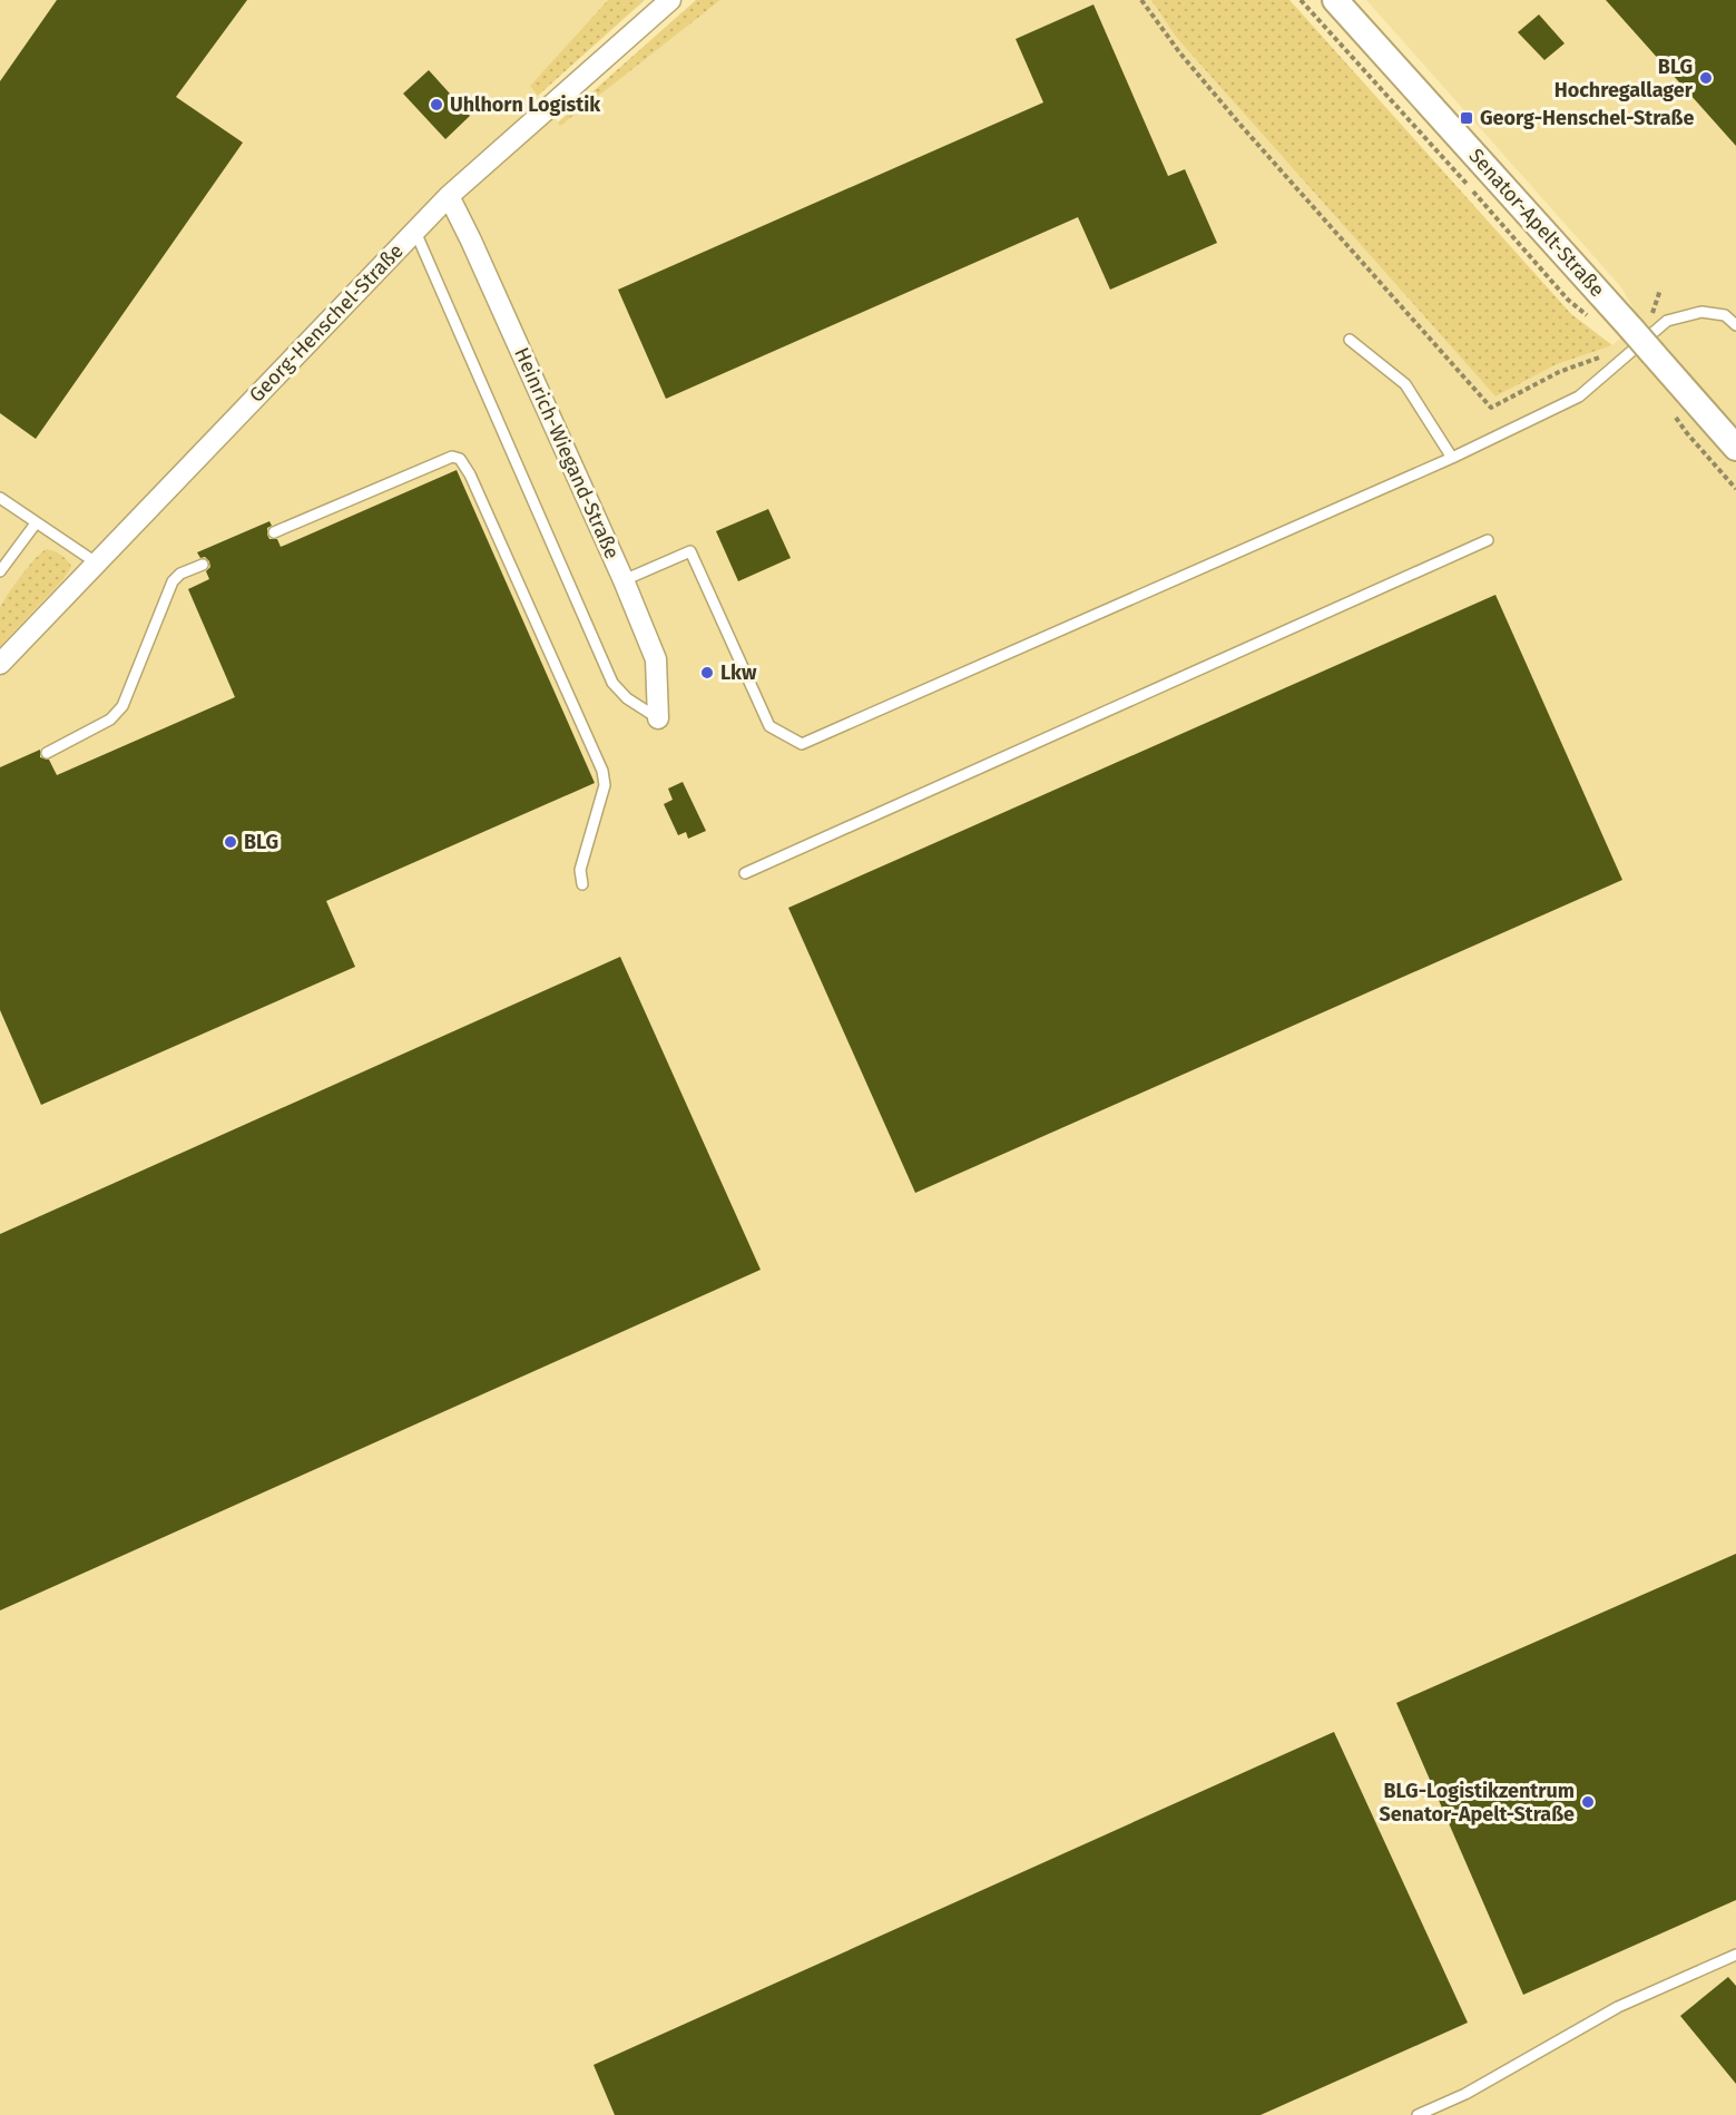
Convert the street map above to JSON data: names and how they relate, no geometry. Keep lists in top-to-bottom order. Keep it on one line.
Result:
{"streets":{"street":["Senator-Apelt-Straße","Georg-Henschel-Straße","Heinrich-Wiegand-Straße"]},"crossings":[["Georg-Henschel-Straße","Heinrich-Wiegand-Straße"]],"places":{"other":["BLG Hochregallager","Uhlhorn Logistik","Lkw","BLG","BLG-Logistikzentrum Senator-Apelt-Straße"],"transit":["Georg-Henschel-Straße"]}}
